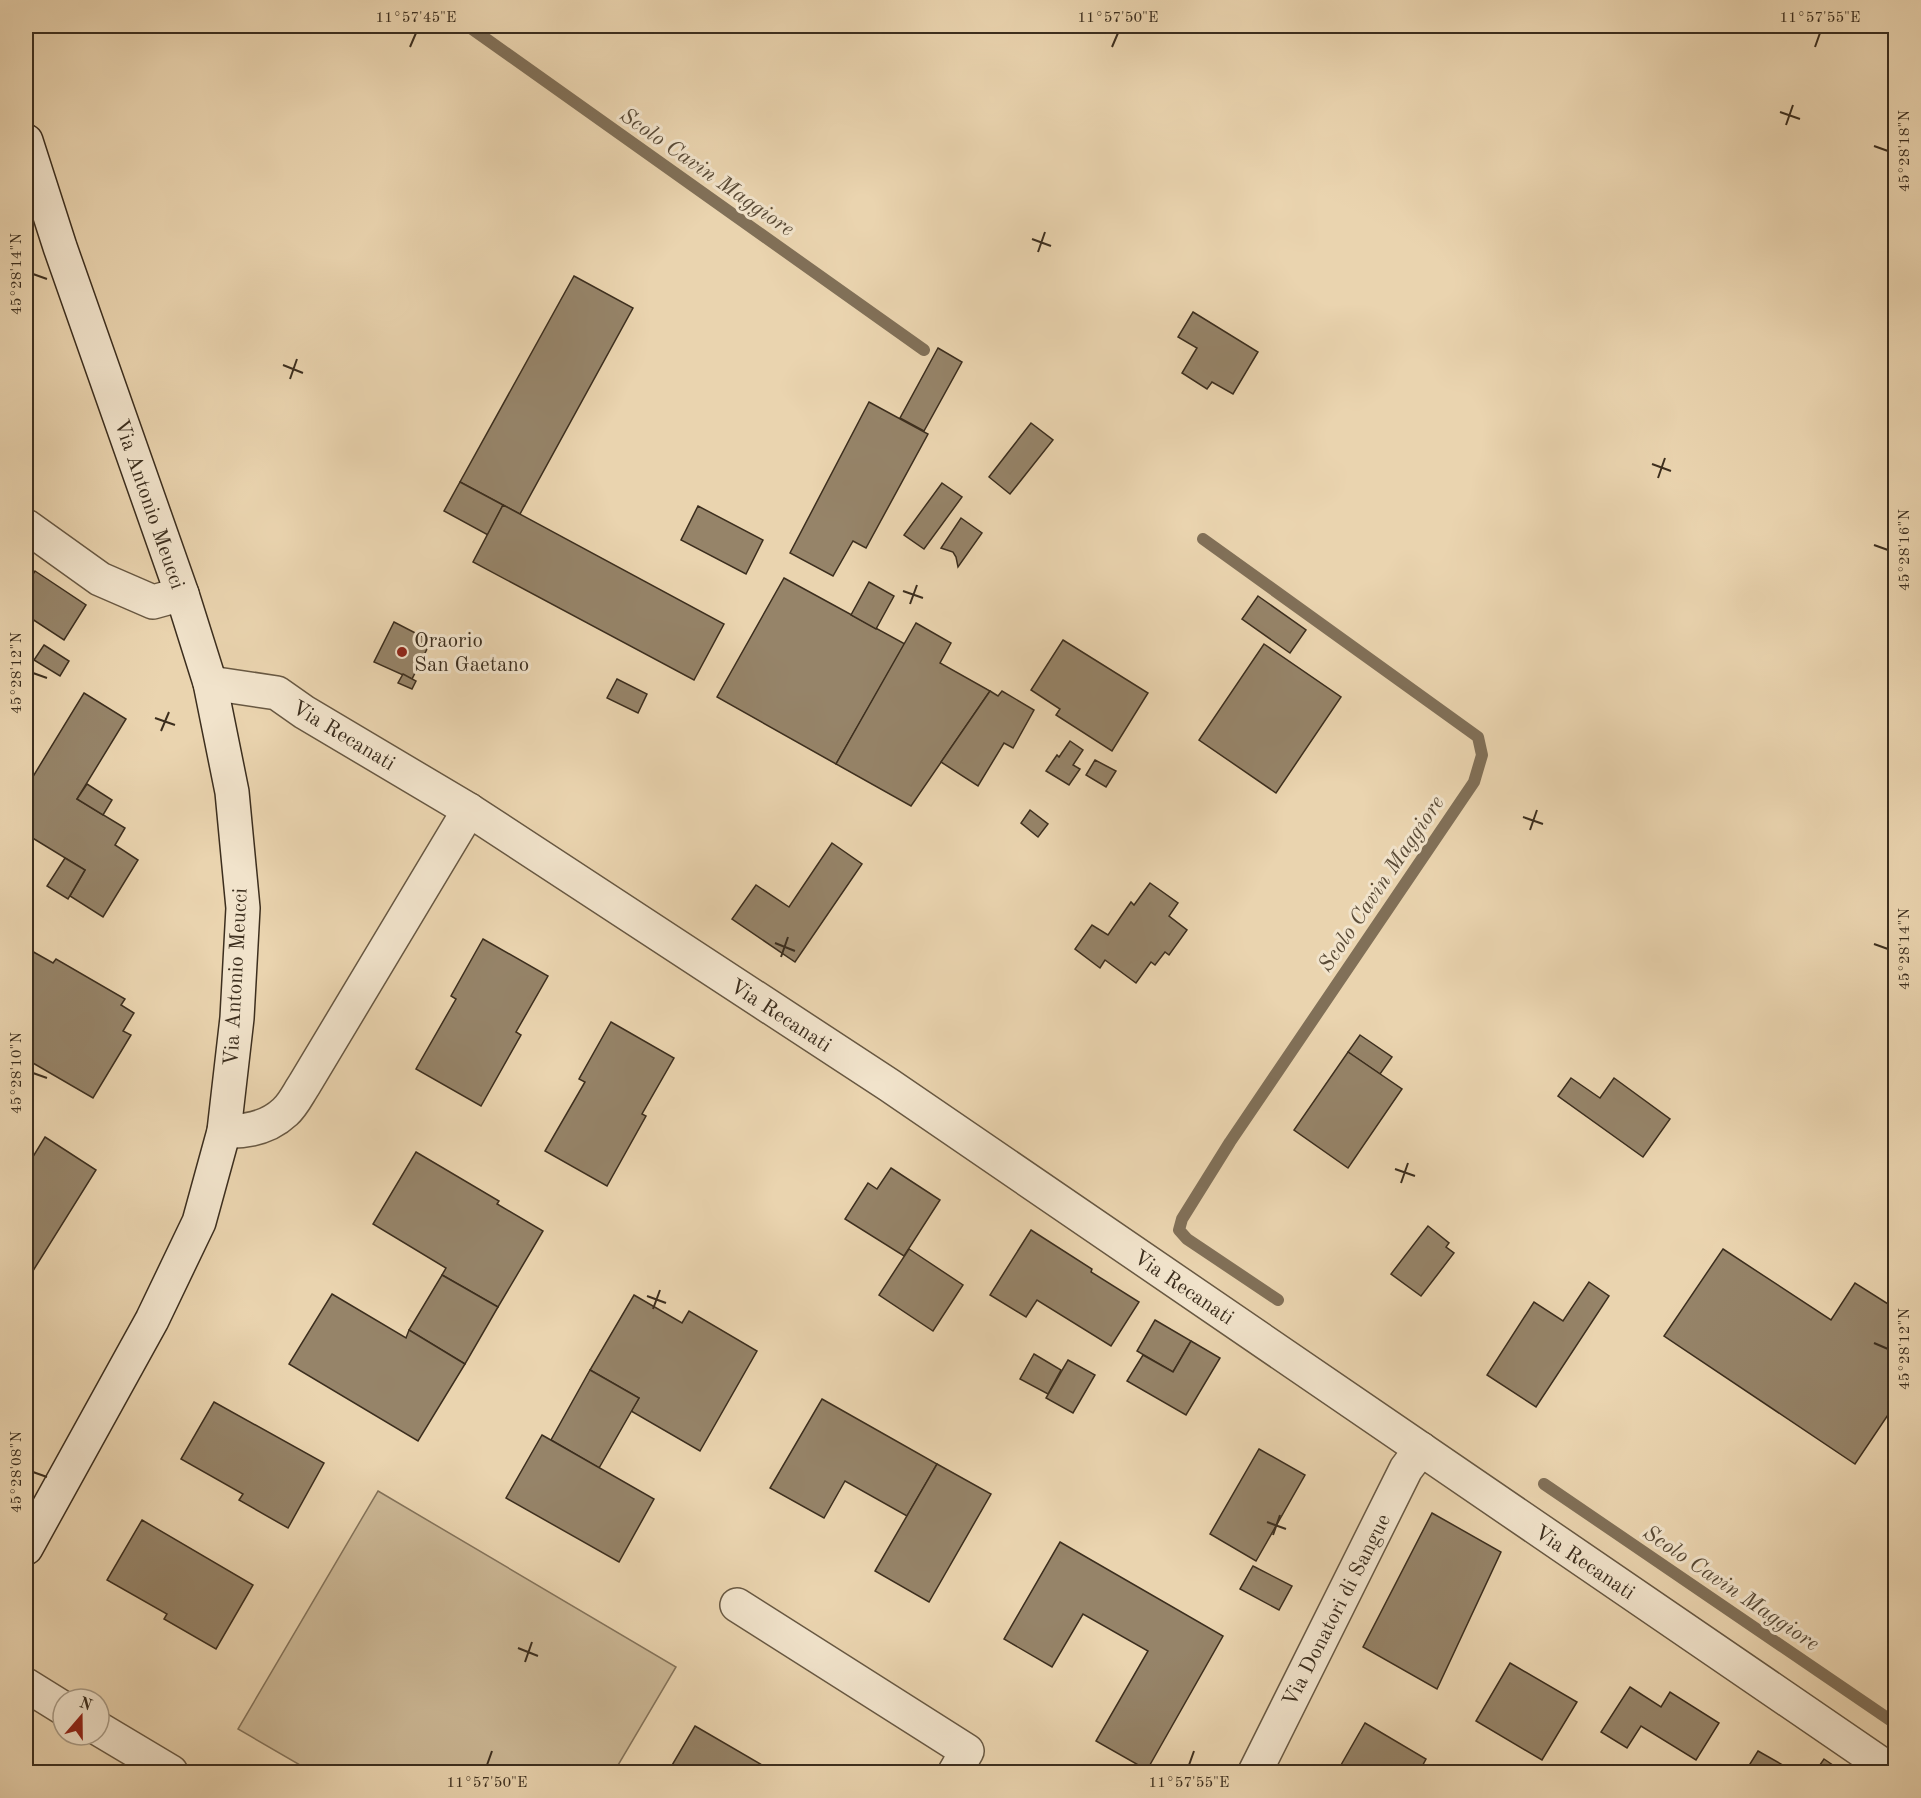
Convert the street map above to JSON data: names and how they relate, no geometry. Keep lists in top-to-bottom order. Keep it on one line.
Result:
{"streets":{"street":["Via Antonio Meucci","Via Recanati","Via Donatori di Sangue"]},"crossings":[["Via Antonio Meucci","Via Recanati"],["Via Recanati","Via Donatori di Sangue"]],"water":["Scolo Cavin Maggiore"],"places":["Oraorio San Gaetano"],"north":"top","coordinates":["11°57'45\"E","11°57'50\"E","11°57'55\"E","45°28'18\"N","45°28'14\"N","45°28'16\"N","45°28'12\"N","45°28'10\"N","45°28'08\"N"]}
